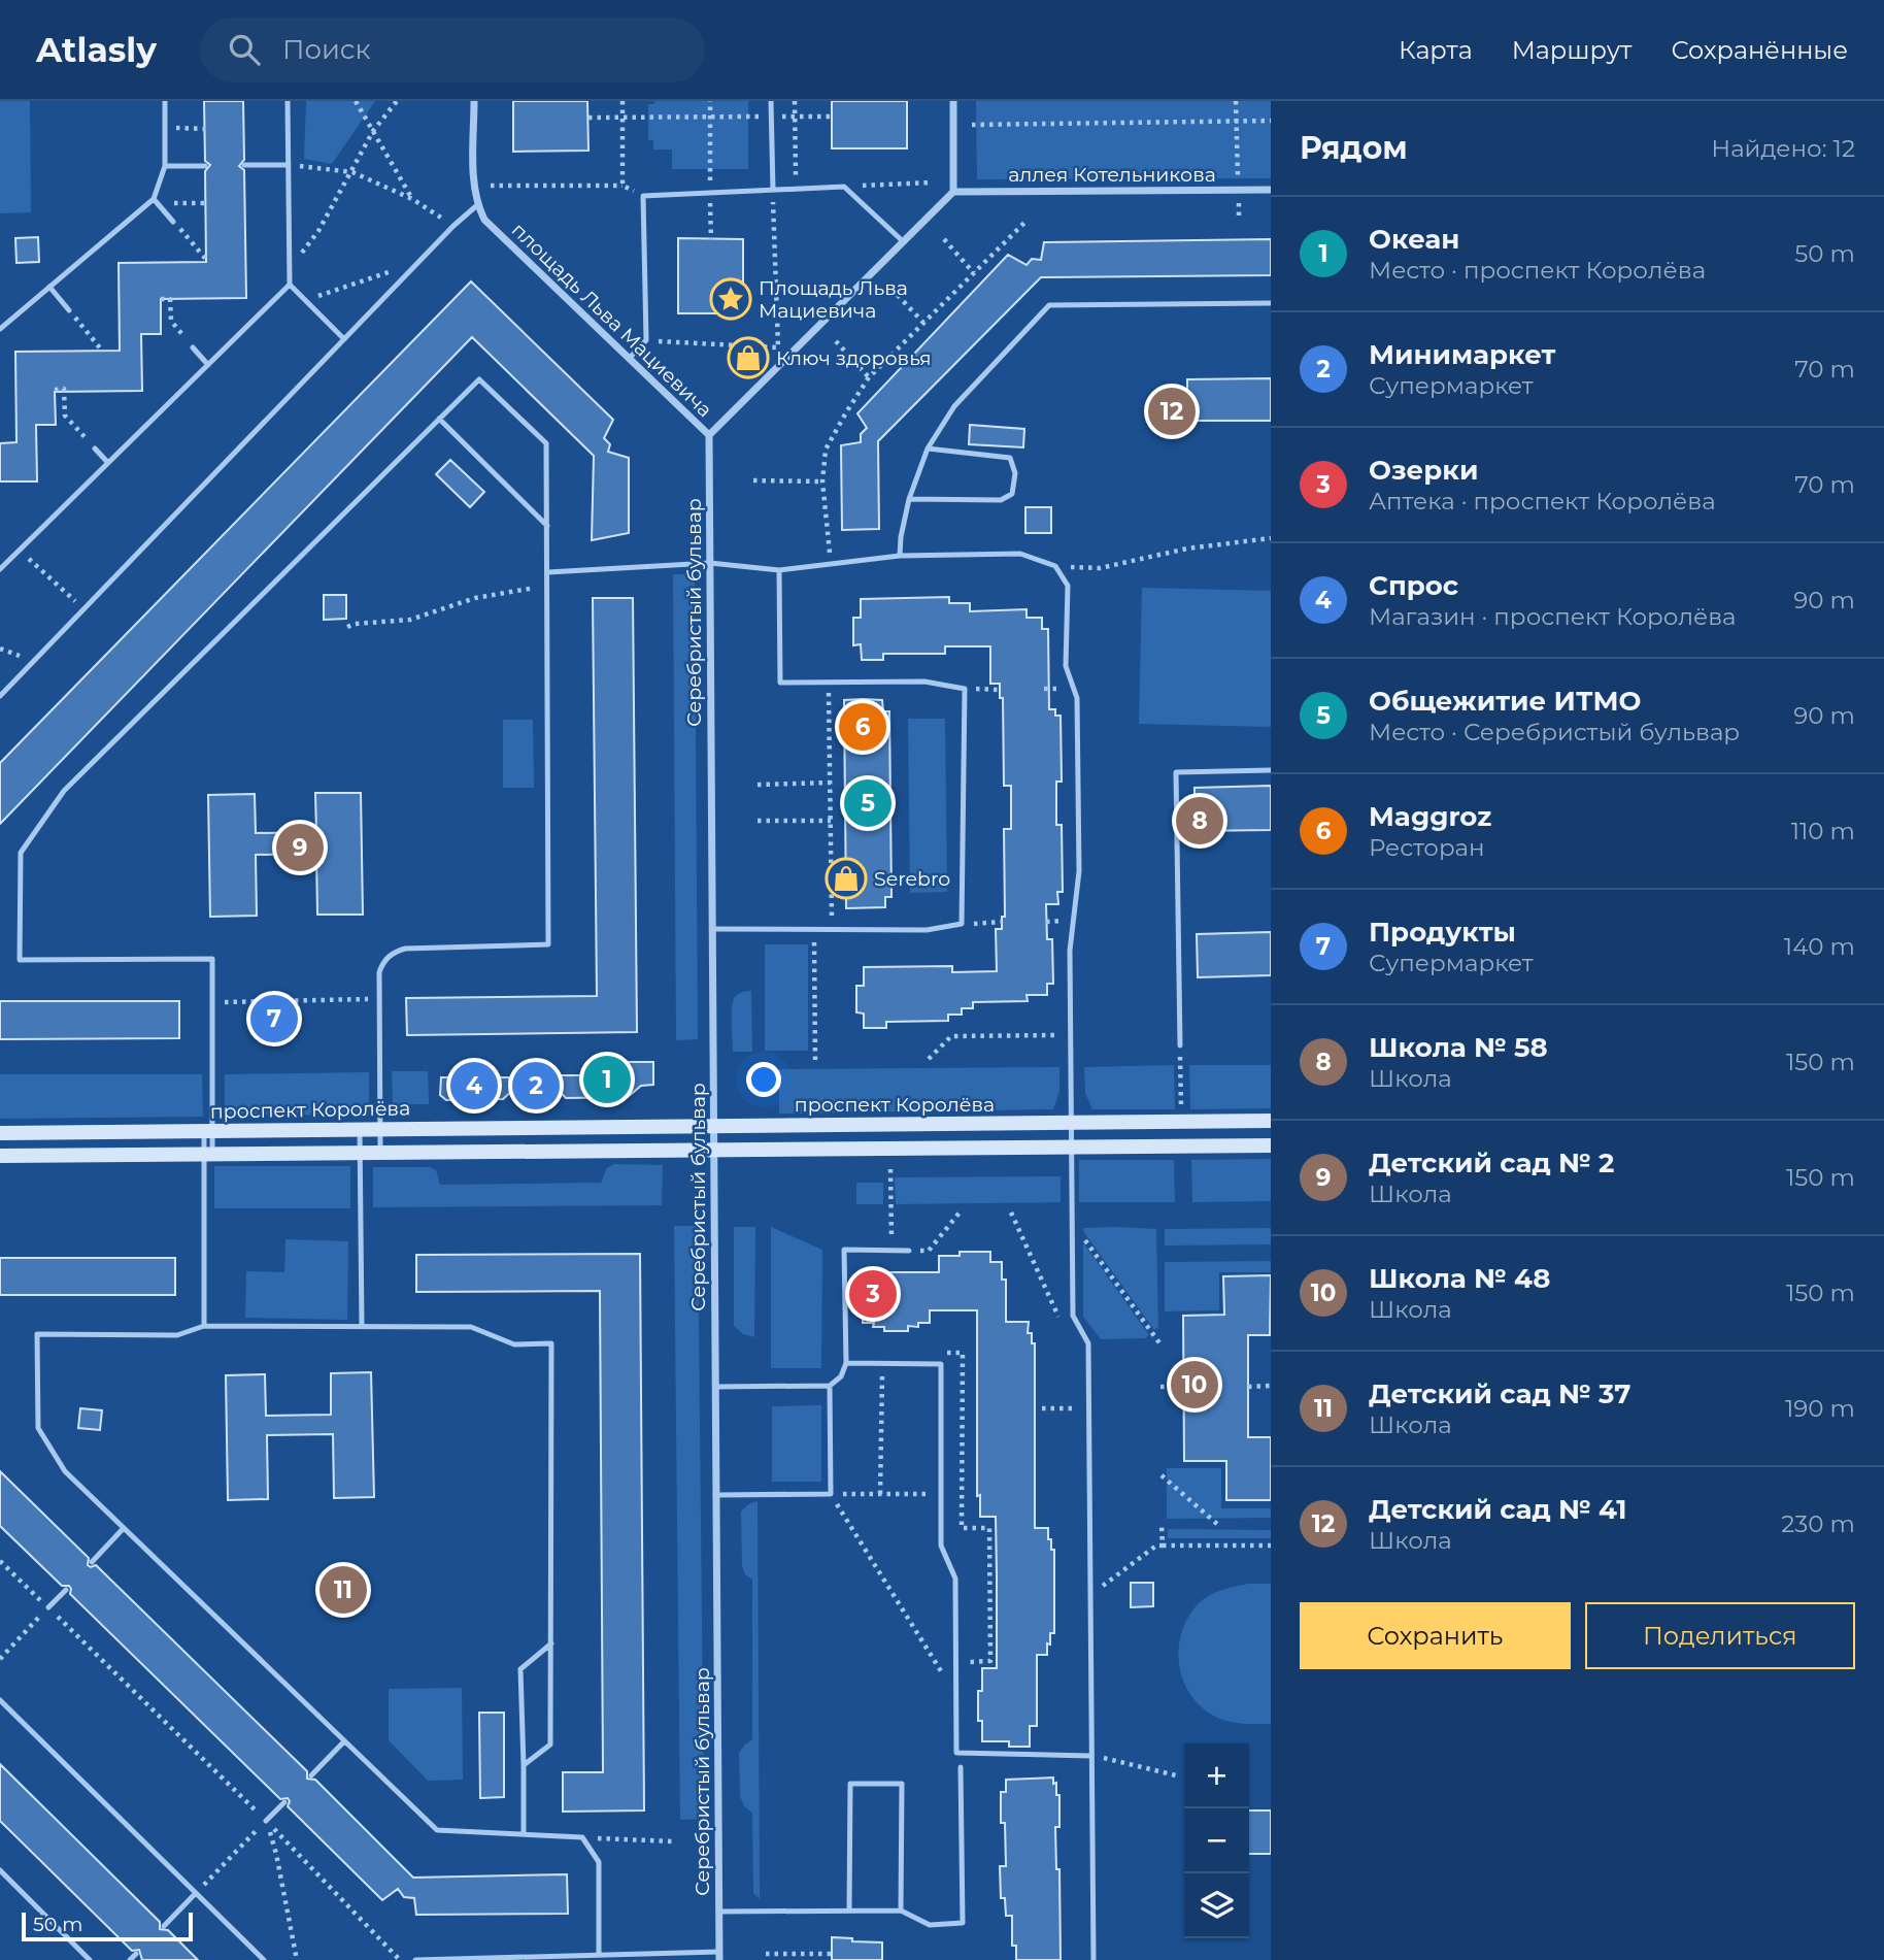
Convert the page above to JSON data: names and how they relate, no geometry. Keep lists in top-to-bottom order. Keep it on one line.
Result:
{"streets":{"street":["аллея Котельникова","площадь Льва Мациевича","Серебристый бульвар","проспект Королёва"]},"crossings":[["аллея Котельникова","площадь Льва Мациевича"],["площадь Льва Мациевича","Серебристый бульвар"],["Серебристый бульвар","проспект Королёва"]],"places":{"place":["Площадь Льва Мациевича"],"shop":["Ключ здоровья","Serebro"]},"scale_bar":"50 m","page":{"header":"Atlasly","search":"Поиск","nav":["Карта","Маршрут","Сохранённые"],"heading":["Рядом","Найдено: 12"],"list":[{"mark":"1","name":"Океан","note":"Место · проспект Королёва","value":"50 m"},{"mark":"2","name":"Минимаркет","note":"Супермаркет","value":"70 m"},{"mark":"3","name":"Озерки","note":"Аптека · проспект Королёва","value":"70 m"},{"mark":"4","name":"Спрос","note":"Магазин · проспект Королёва","value":"90 m"},{"mark":"5","name":"Общежитие ИТМО","note":"Место · Серебристый бульвар","value":"90 m"},{"mark":"6","name":"Maggroz","note":"Ресторан","value":"110 m"},{"mark":"7","name":"Продукты","note":"Супермаркет","value":"140 m"},{"mark":"8","name":"Школа № 58","note":"Школа","value":"150 m"},{"mark":"9","name":"Детский сад № 2","note":"Школа","value":"150 m"},{"mark":"10","name":"Школа № 48","note":"Школа","value":"150 m"},{"mark":"11","name":"Детский сад № 37","note":"Школа","value":"190 m"},{"mark":"12","name":"Детский сад № 41","note":"Школа","value":"230 m"}],"pins":["12","6","5","8","9","7","1","2","4","3","10","11"],"buttons":["Сохранить","Поделиться"],"map_buttons":["+","−"],"scale":"50 m"}}
